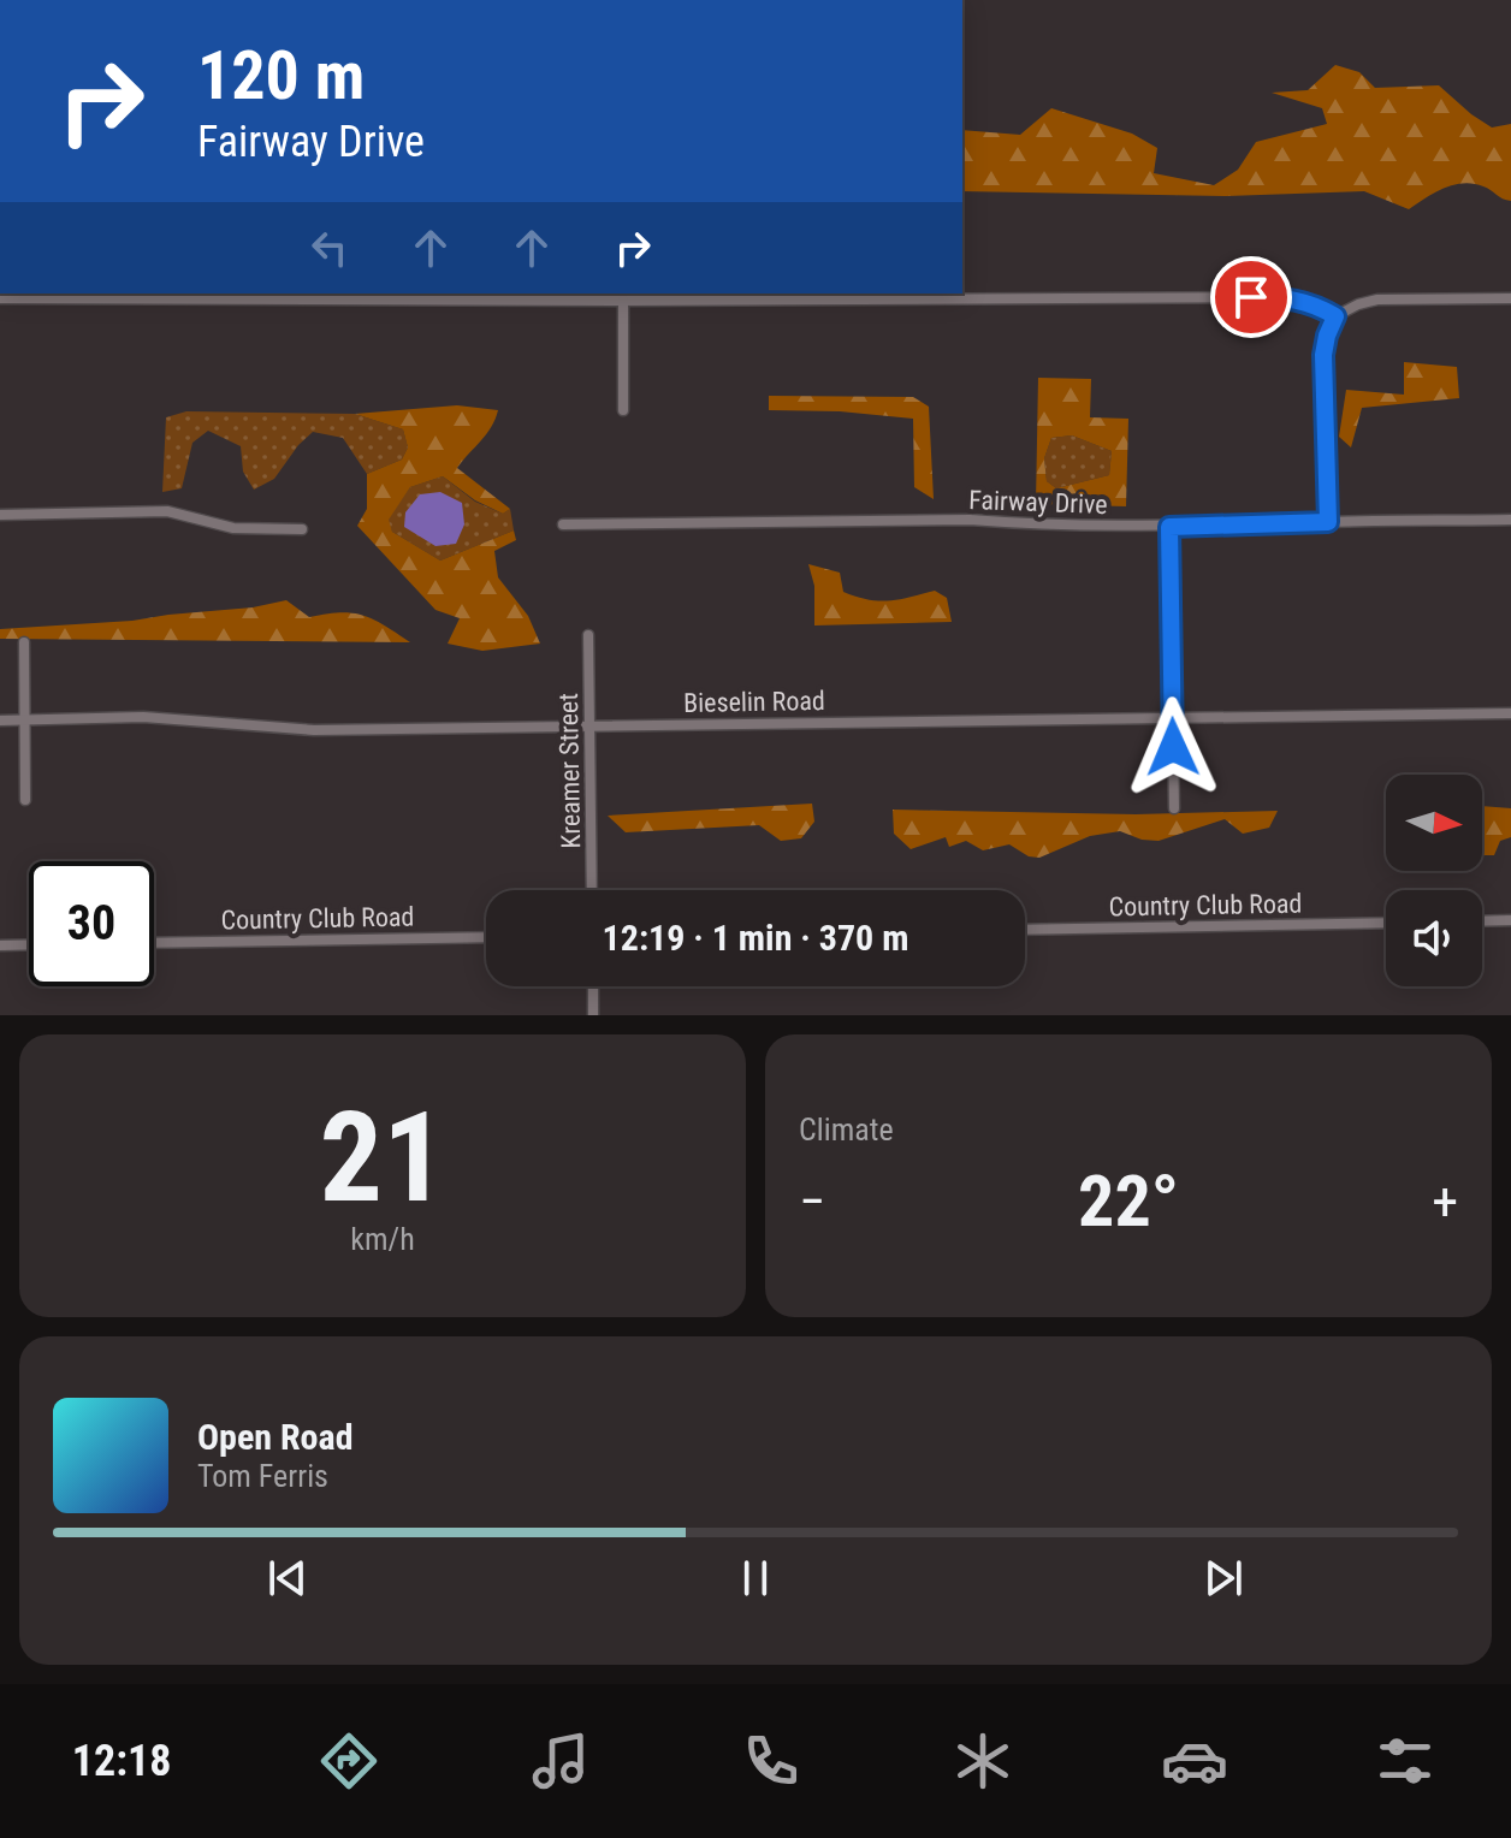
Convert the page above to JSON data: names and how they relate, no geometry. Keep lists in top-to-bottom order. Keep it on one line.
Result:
{"streets":{"street":["Fairway Drive","Bieselin Road","Kreamer Street","Country Club Road"]},"crossings":[["Bieselin Road","Kreamer Street"]],"north":"right","page":{"turn":["120 m","Fairway Drive"],"limit":"30","trip":"12:19 · 1 min · 370 m","tile":[["21","km/h"],"Climate"],"heat":["−","22°","+"],"song":["Open Road","Tom Ferris"],"tabs":"12:18"}}
